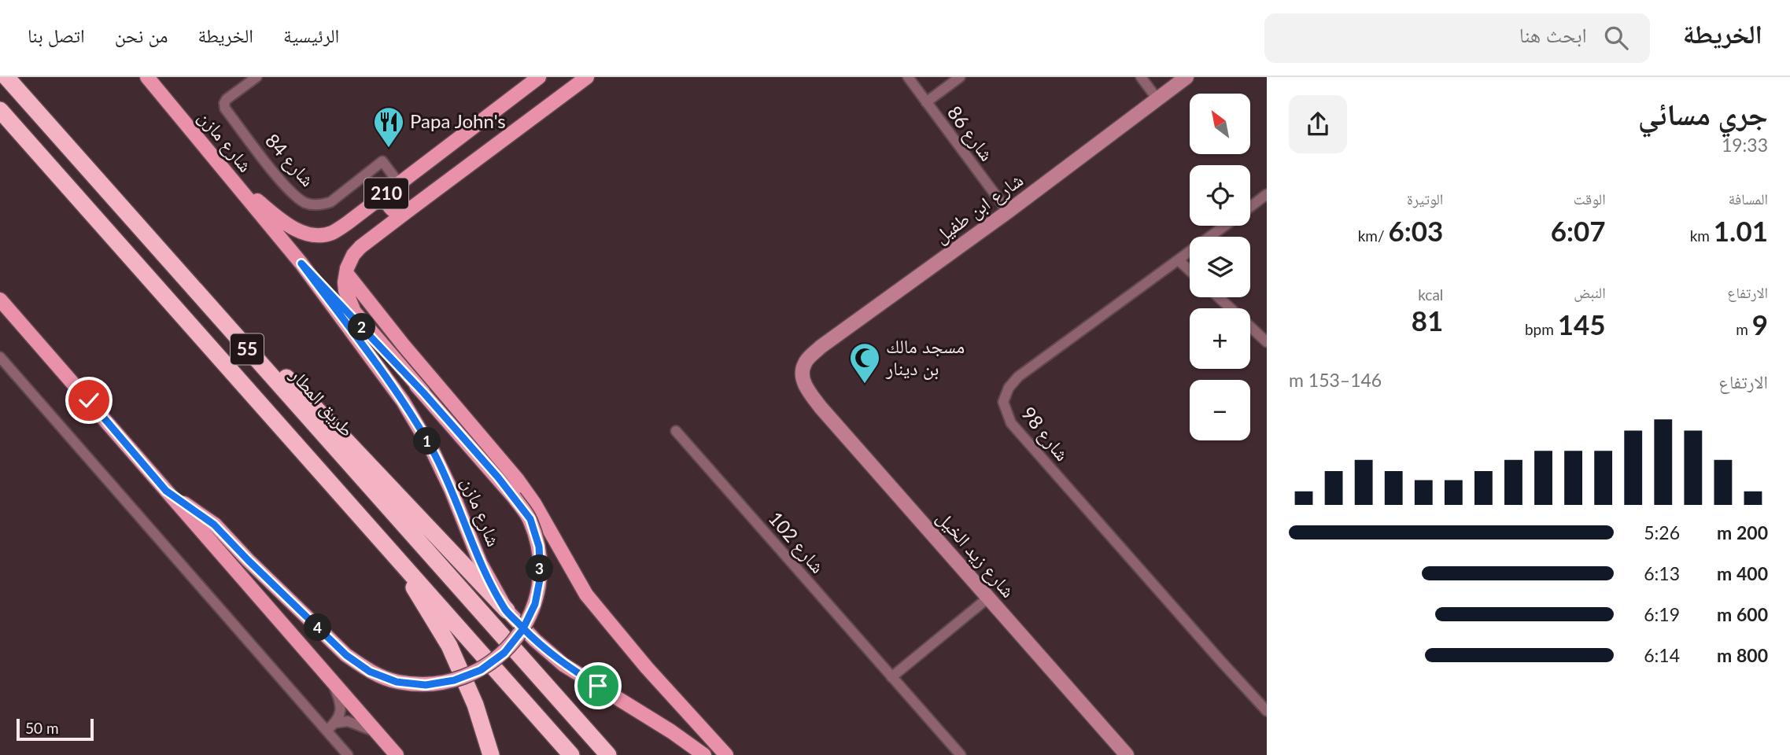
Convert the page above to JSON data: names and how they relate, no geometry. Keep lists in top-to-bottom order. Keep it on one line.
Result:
{"streets":{"highway":["55","طريق المطار"],"main road":["شارع مازن","210"],"street":["شارع 86","شارع 84","شارع ابن طفيل","شارع 98","شارع 102","شارع زيد الخيل"]},"crossings":[["شارع 86","شارع ابن طفيل"],["شارع مازن","210"],["شارع 84","210"],["شارع ابن طفيل","شارع زيد الخيل"]],"places":{"restaurant":["Papa John's"],"mosque":["مسجد مالك بن دينار"]},"scale_bar":"50 m","north":"top left","page":{"header":"الخريطة","search":"ابحث هنا","nav":["الرئيسية","الخريطة","من نحن","اتصل بنا"],"heading":["جري مسائي","19:33"],"map_buttons":["+","−"],"stats":[["المسافة","1.01 km"],["الوقت","6:07"],["الوتيرة","6:03 /km"],["الارتفاع","9 m"],["النبض","145 bpm"],["kcal","81"]],"pins":["2","1","3","4"],"chart":["الارتفاع","146–153 m"],"list":[{"name":"200 m","note":"5:26"},{"name":"400 m","note":"6:13"},{"name":"600 m","note":"6:19"},{"name":"800 m","note":"6:14"}],"scale":"50 m"}}
